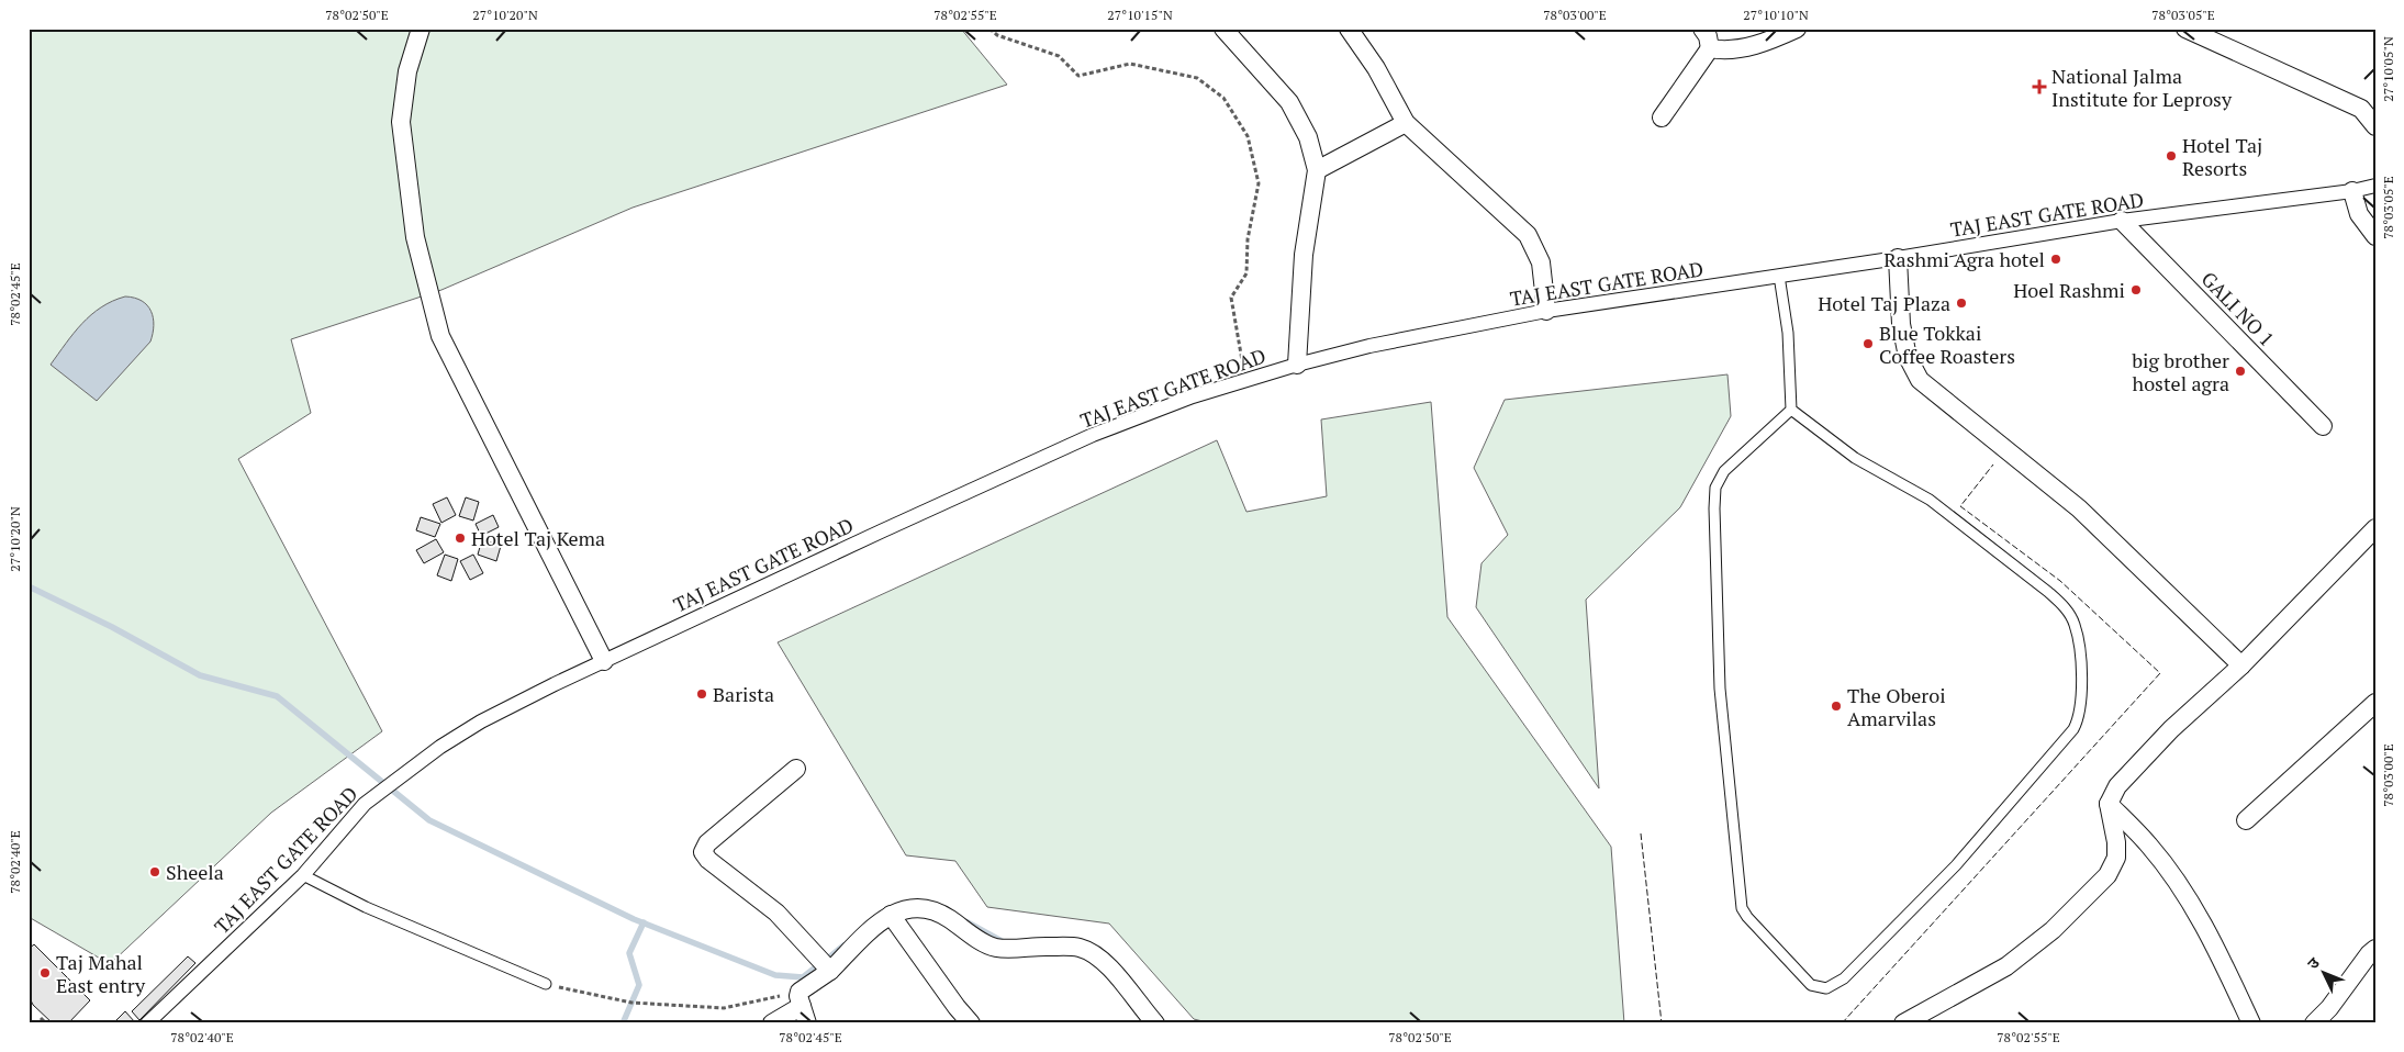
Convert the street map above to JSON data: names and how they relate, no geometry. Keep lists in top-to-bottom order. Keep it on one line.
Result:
{"streets":{"street":["TAJ EAST GATE ROAD","GALI NO 1"]},"crossings":[["TAJ EAST GATE ROAD","GALI NO 1"]],"places":{"health":["National Jalma Institute for Leprosy"],"other":["Hotel Taj Resorts","Rashmi Agra hotel","Hoel Rashmi","Hotel Taj Plaza","Blue Tokkai Coffee Roasters","big brother hostel agra","Hotel Taj Kema","Barista","The Oberoi Amarvilas","Sheela","Taj Mahal East entry"]},"north":"top left","coordinates":["78°02'50\"E","27°10'20\"N","78°02'55\"E","27°10'15\"N","78°03'00\"E","27°10'10\"N","78°03'05\"E","27°10'05\"N","78°02'45\"E","78°02'40\"E"]}
